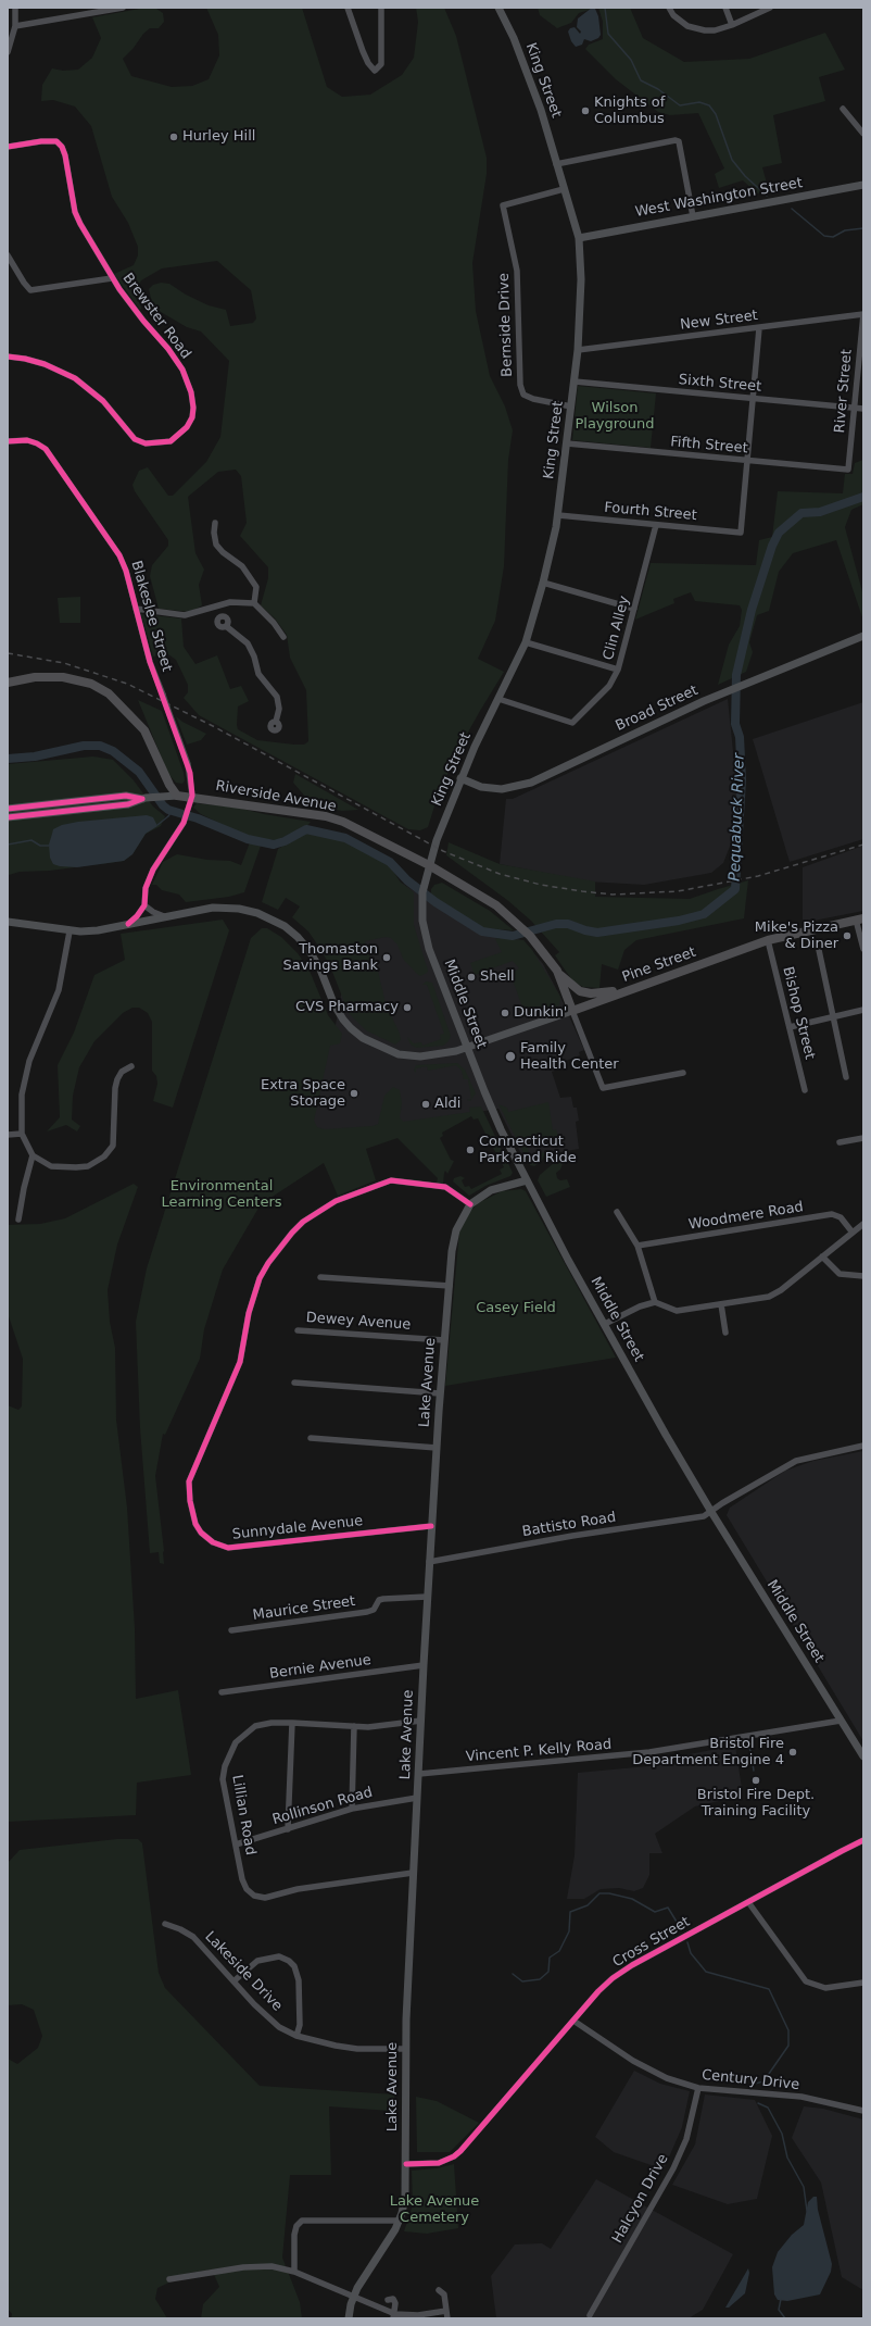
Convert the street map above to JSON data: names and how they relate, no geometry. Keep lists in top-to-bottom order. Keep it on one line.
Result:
{"streets":{"highway":["Riverside Avenue","Pine Street"],"main road":["King Street","West Washington Street","Broad Street","Middle Street","Lake Avenue"],"street":["Brewster Road","New Street","Bernside Drive","Sixth Street","River Street","Fifth Street","Fourth Street","Blakeslee Street","Clin Alley","Bishop Street","Woodmere Road","Dewey Avenue","Battisto Road","Sunnydale Avenue","Maurice Street","Bernie Avenue","Vincent P. Kelly Road","Rollinson Road","Lillian Road","Cross Street","Lakeside Drive","Century Drive","Halcyon Drive"]},"crossings":[["King Street","West Washington Street"],["King Street","New Street"],["King Street","Bernside Drive"],["King Street","Sixth Street"],["King Street","Fifth Street"],["King Street","Fourth Street"],["King Street","Clin Alley"],["King Street","Broad Street"],["King Street","Riverside Avenue"],["King Street","Middle Street"],["New Street","River Street"],["Sixth Street","River Street"],["River Street","Fifth Street"],["Fifth Street","Fourth Street"],["Fourth Street","Clin Alley"],["Blakeslee Street","Riverside Avenue"],["Riverside Avenue","Pine Street"],["Riverside Avenue","Middle Street"],["Pine Street","Middle Street"],["Pine Street","Bishop Street"],["Middle Street","Lake Avenue"],["Middle Street","Battisto Road"],["Middle Street","Vincent P. Kelly Road"],["Dewey Avenue","Lake Avenue"],["Lake Avenue","Battisto Road"],["Lake Avenue","Sunnydale Avenue"],["Lake Avenue","Maurice Street"],["Lake Avenue","Bernie Avenue"],["Lake Avenue","Vincent P. Kelly Road"],["Lake Avenue","Rollinson Road"],["Lake Avenue","Lillian Road"],["Lake Avenue","Cross Street"],["Lake Avenue","Lakeside Drive"],["Rollinson Road","Lillian Road"],["Cross Street","Century Drive"],["Century Drive","Halcyon Drive"]],"water":["Pequabuck River"],"parks":["Wilson Playground","Environmental Learning Centers","Casey Field","Lake Avenue Cemetery"],"places":["Knights of Columbus","Hurley Hill","Mike's Pizza & Diner","Thomaston Savings Bank","Shell","CVS Pharmacy","Dunkin'","Family Health Center","Extra Space Storage","Aldi","Connecticut Park and Ride","Bristol Fire Department Engine 4","Bristol Fire Dept. Training Facility"]}
